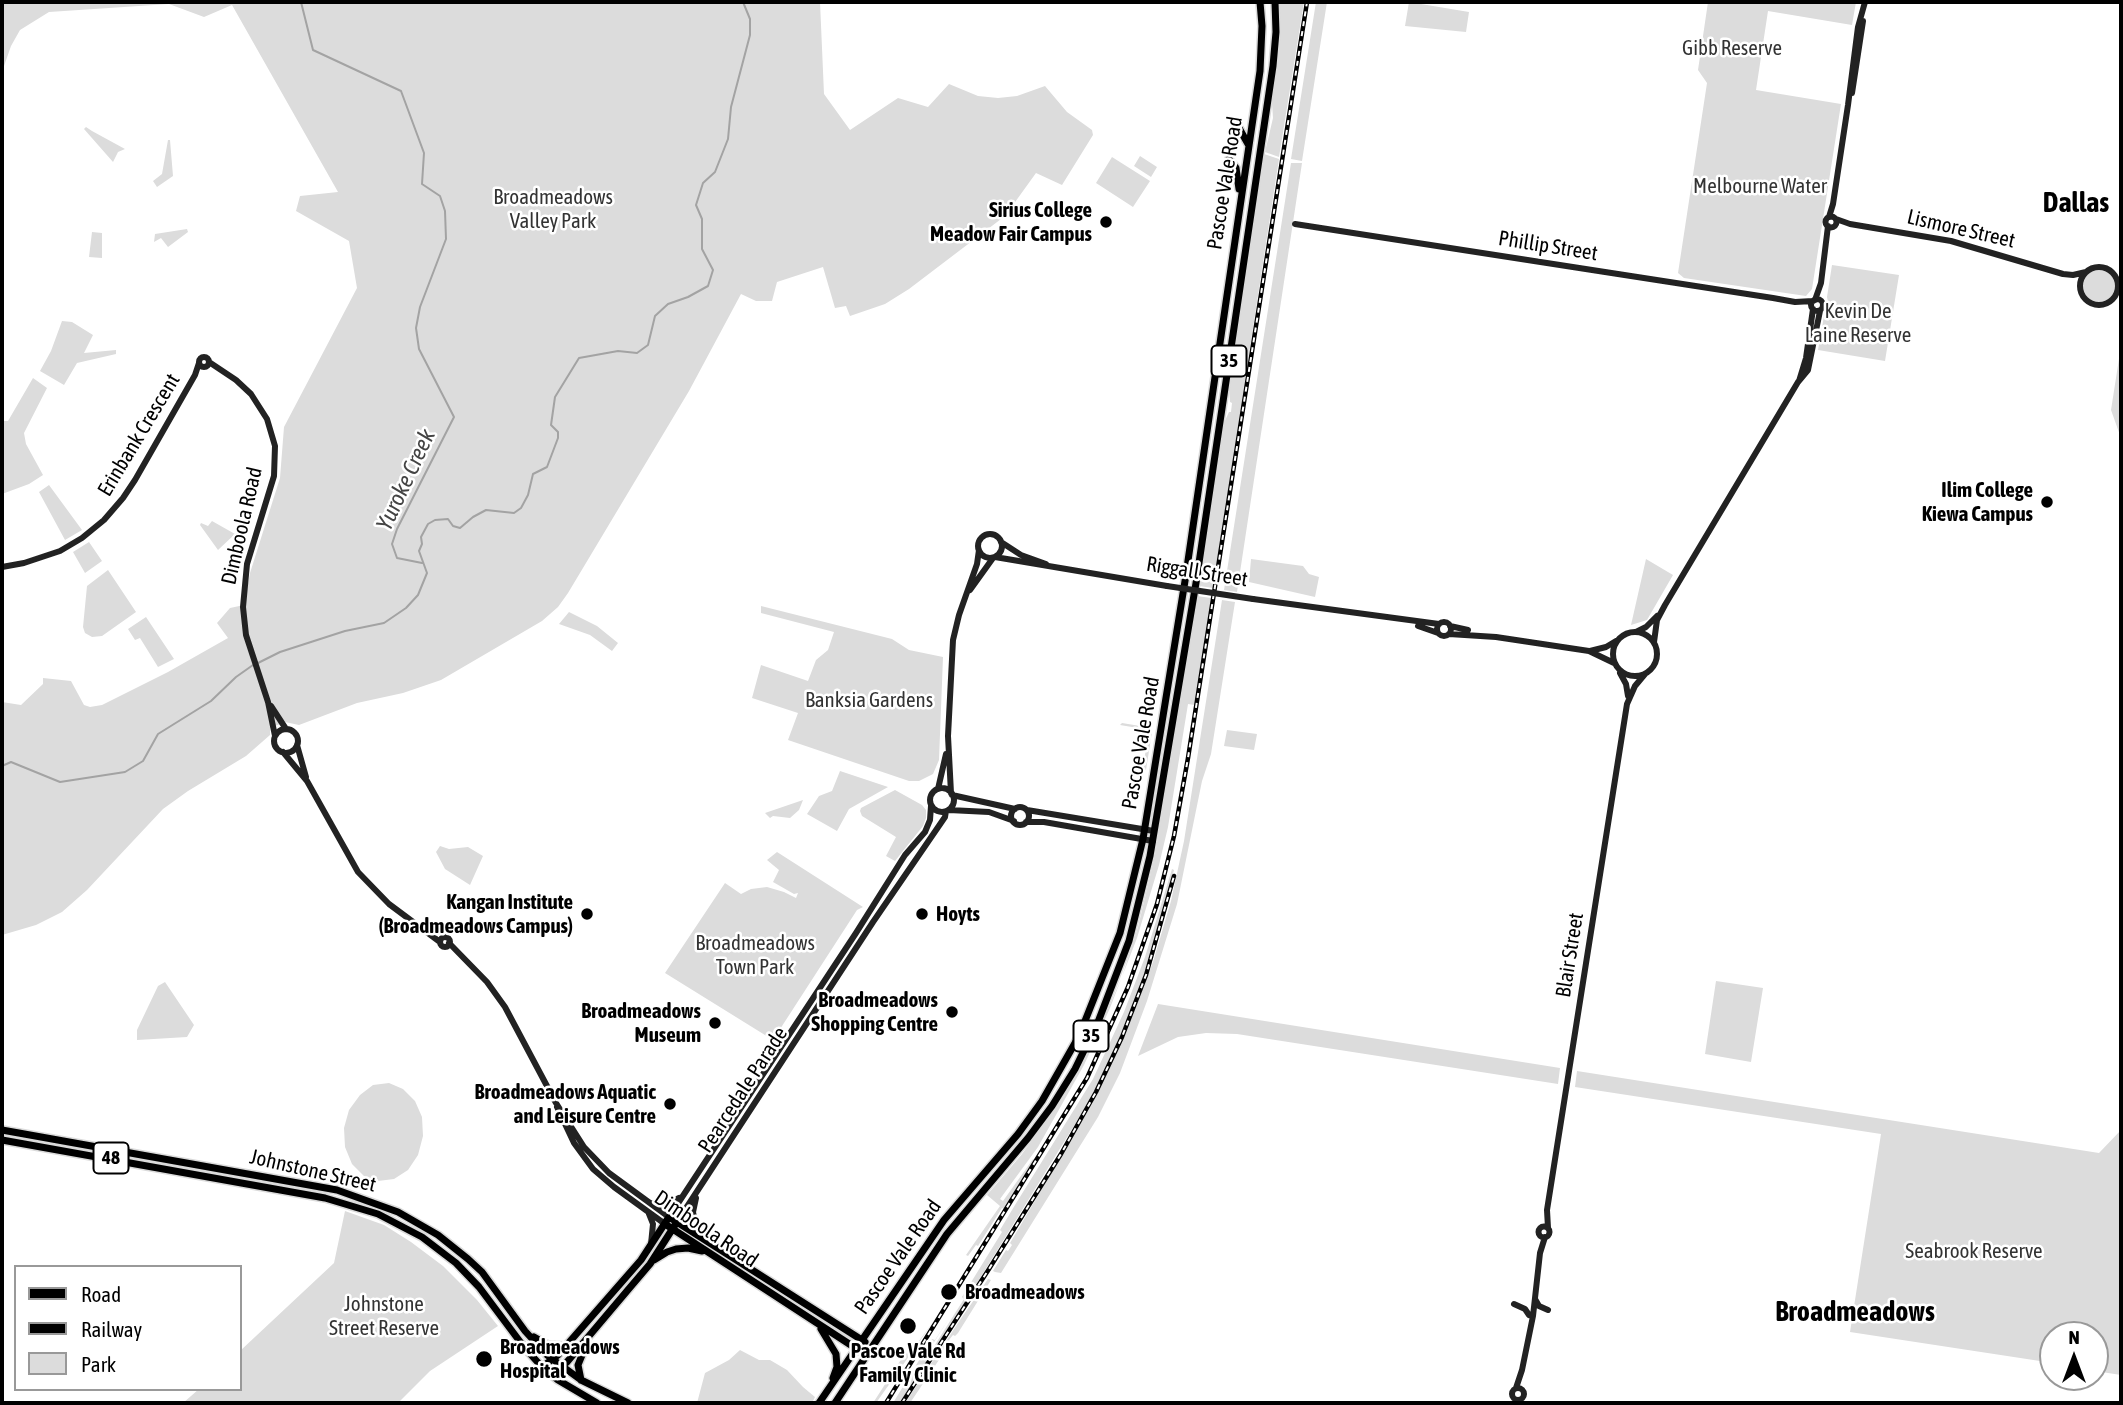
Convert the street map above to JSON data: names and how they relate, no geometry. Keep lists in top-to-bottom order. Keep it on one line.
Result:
{"streets":{"main road":["Pascoe Vale Road","35","Dimboola Road","Pearcedale Parade","48","Johnstone Street"],"street":["Lismore Street","Phillip Street","Erinbank Crescent","Riggall Street","Blair Street"]},"crossings":[["Pascoe Vale Road","Dimboola Road"],["Erinbank Crescent","Dimboola Road"],["Dimboola Road","Pearcedale Parade"],["Pearcedale Parade","Johnstone Street"]],"districts":["Dallas","Broadmeadows"],"water":["Yuroke Creek"],"parks":["Gibb Reserve","Melbourne Water","Broadmeadows Valley Park","Kevin De Laine Reserve","Banksia Gardens","Broadmeadows Town Park","Seabrook Reserve","Johnstone Street Reserve"],"places":["Sirius College Meadow Fair Campus","Ilim College Kiewa Campus","Kangan Institute (Broadmeadows Campus)","Hoyts","Broadmeadows Shopping Centre","Broadmeadows Museum","Broadmeadows Aquatic and Leisure Centre","Broadmeadows","Pascoe Vale Rd Family Clinic","Broadmeadows Hospital"],"legend":["Road","Railway","Park"],"north":"top"}
